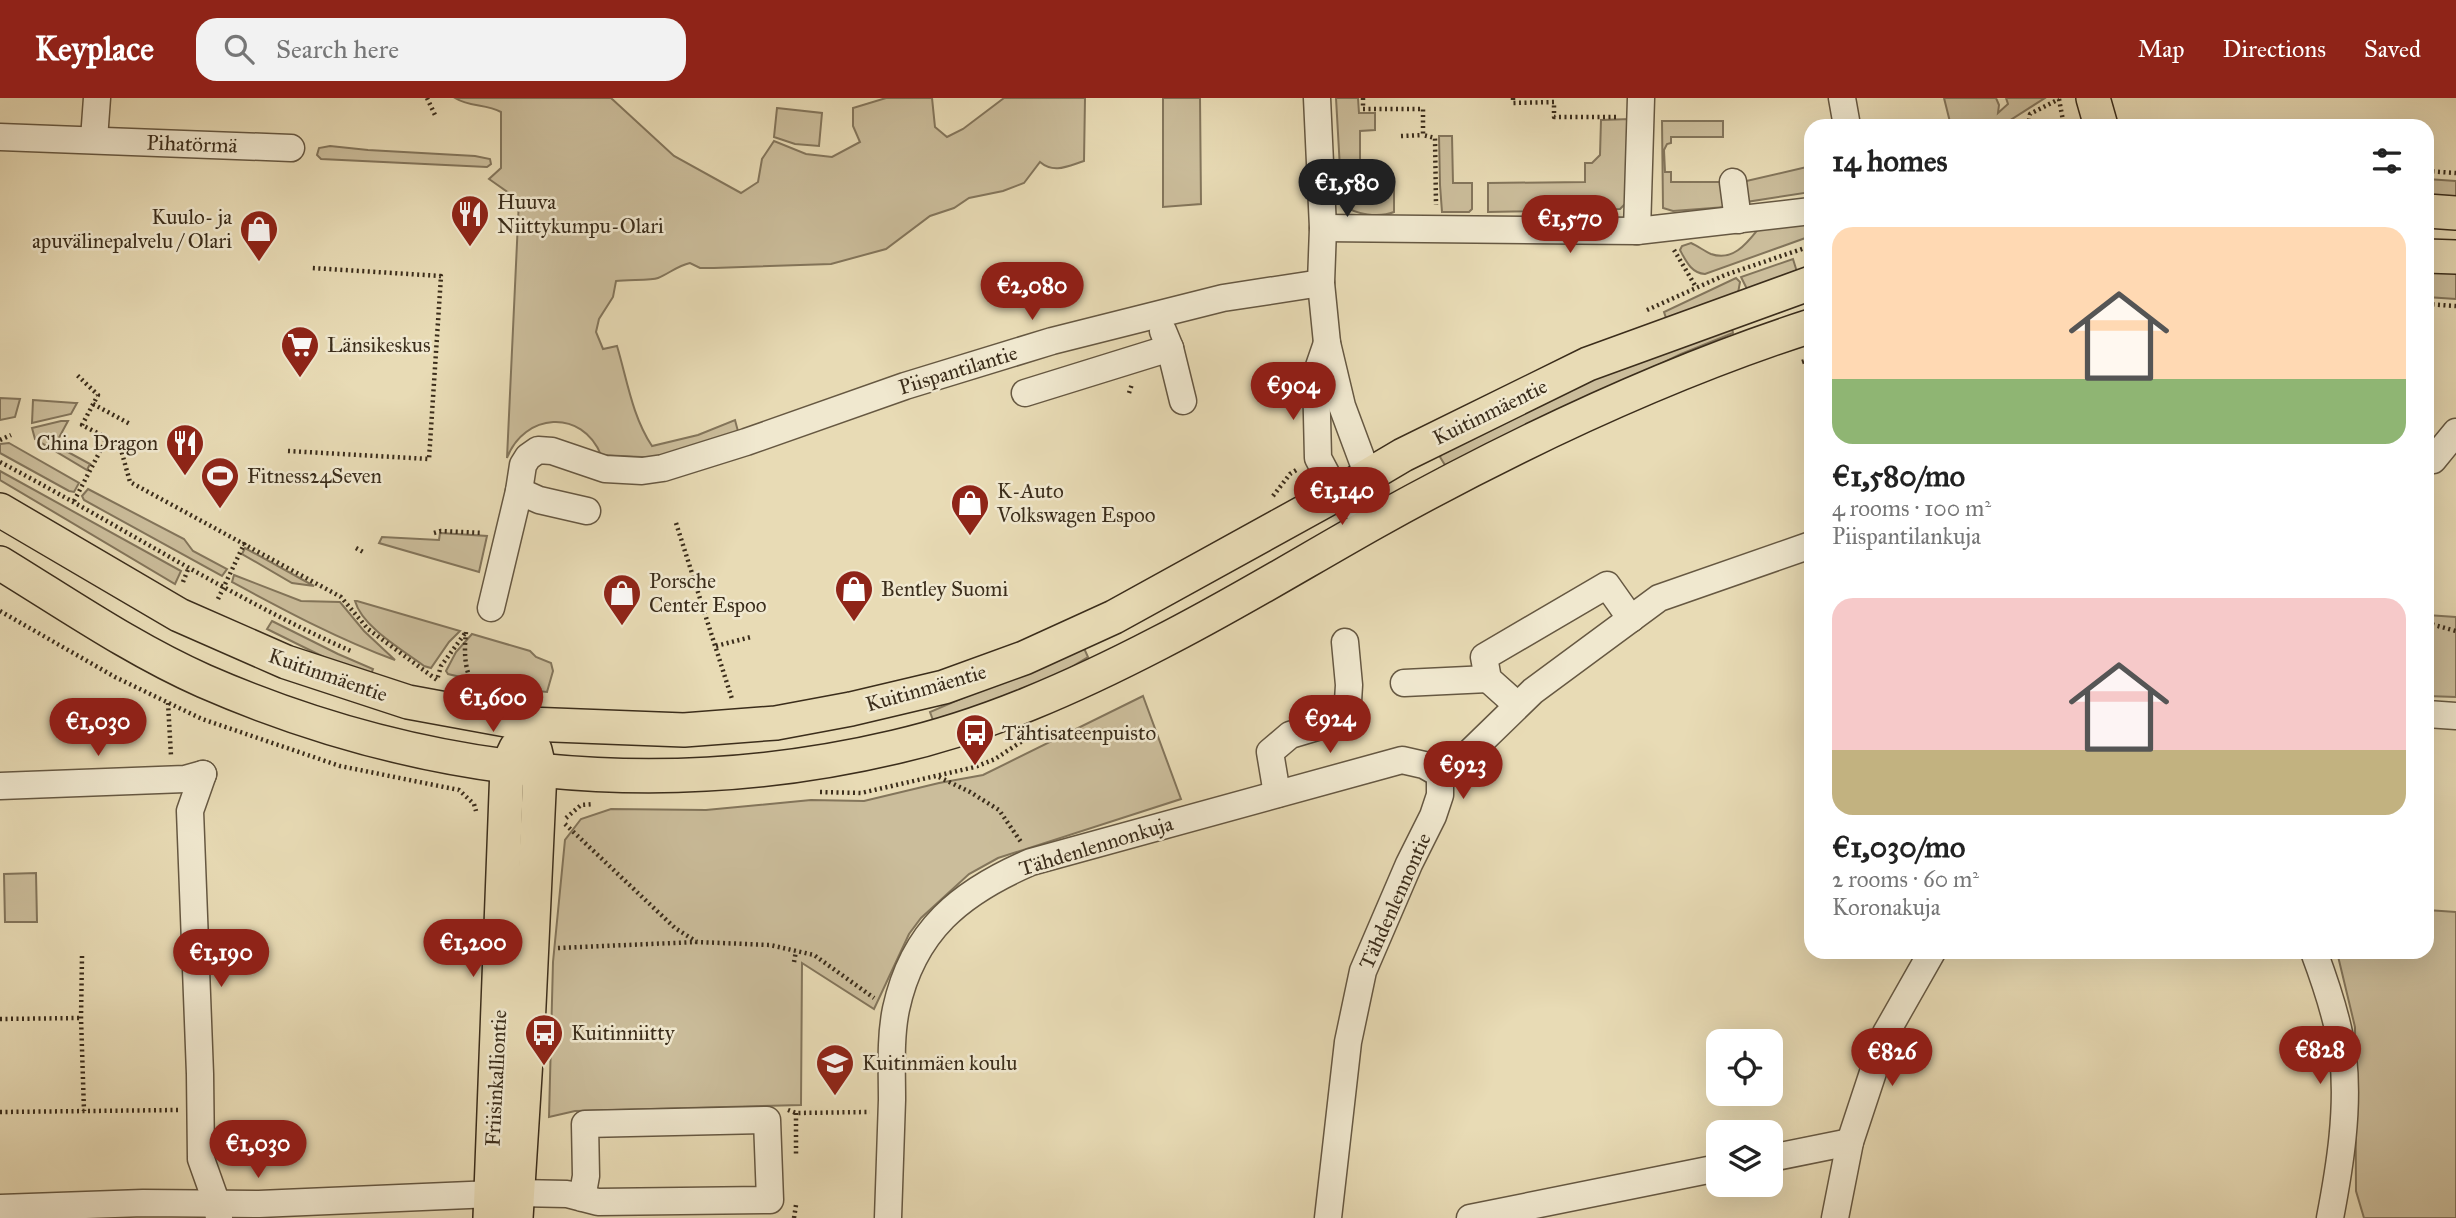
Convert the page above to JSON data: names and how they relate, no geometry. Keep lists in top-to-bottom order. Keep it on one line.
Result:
{"streets":{"main road":["Kuitinmäentie","Friisinkalliontie"],"street":["Pihatörmä","Piispantilantie","Tähdenlennonkuja","Tähdenlennontie"]},"crossings":[["Kuitinmäentie","Friisinkalliontie"],["Tähdenlennonkuja","Tähdenlennontie"]],"places":{"restaurant":["Huuva Niittykumpu-Olari","China Dragon"],"shop":["Kuulo- ja apuvälinepalvelu / Olari","K-Auto Volkswagen Espoo","Bentley Suomi","Porsche Center Espoo"],"supermarket":["Länsikeskus"],"sports":["Fitness24Seven"],"bus stop":["Tähtisateenpuisto","Kuitinniitty"],"school or university":["Kuitinmäen koulu"]},"page":{"header":"Keyplace","search":"Search here","nav":["Map","Directions","Saved"],"heading":"14 homes","price":["€1,580","€1,570","€2,080","€904","€1,140","€1,600","€924","€1,030","€923","€1,200","€1,190","€828","€826","€1,030"],"list":[{"name":"€1,580/mo","note":"4 rooms · 100 m² · Piispantilankuja"},{"name":"€1,030/mo","note":"2 rooms · 60 m² · Koronakuja"}]}}
